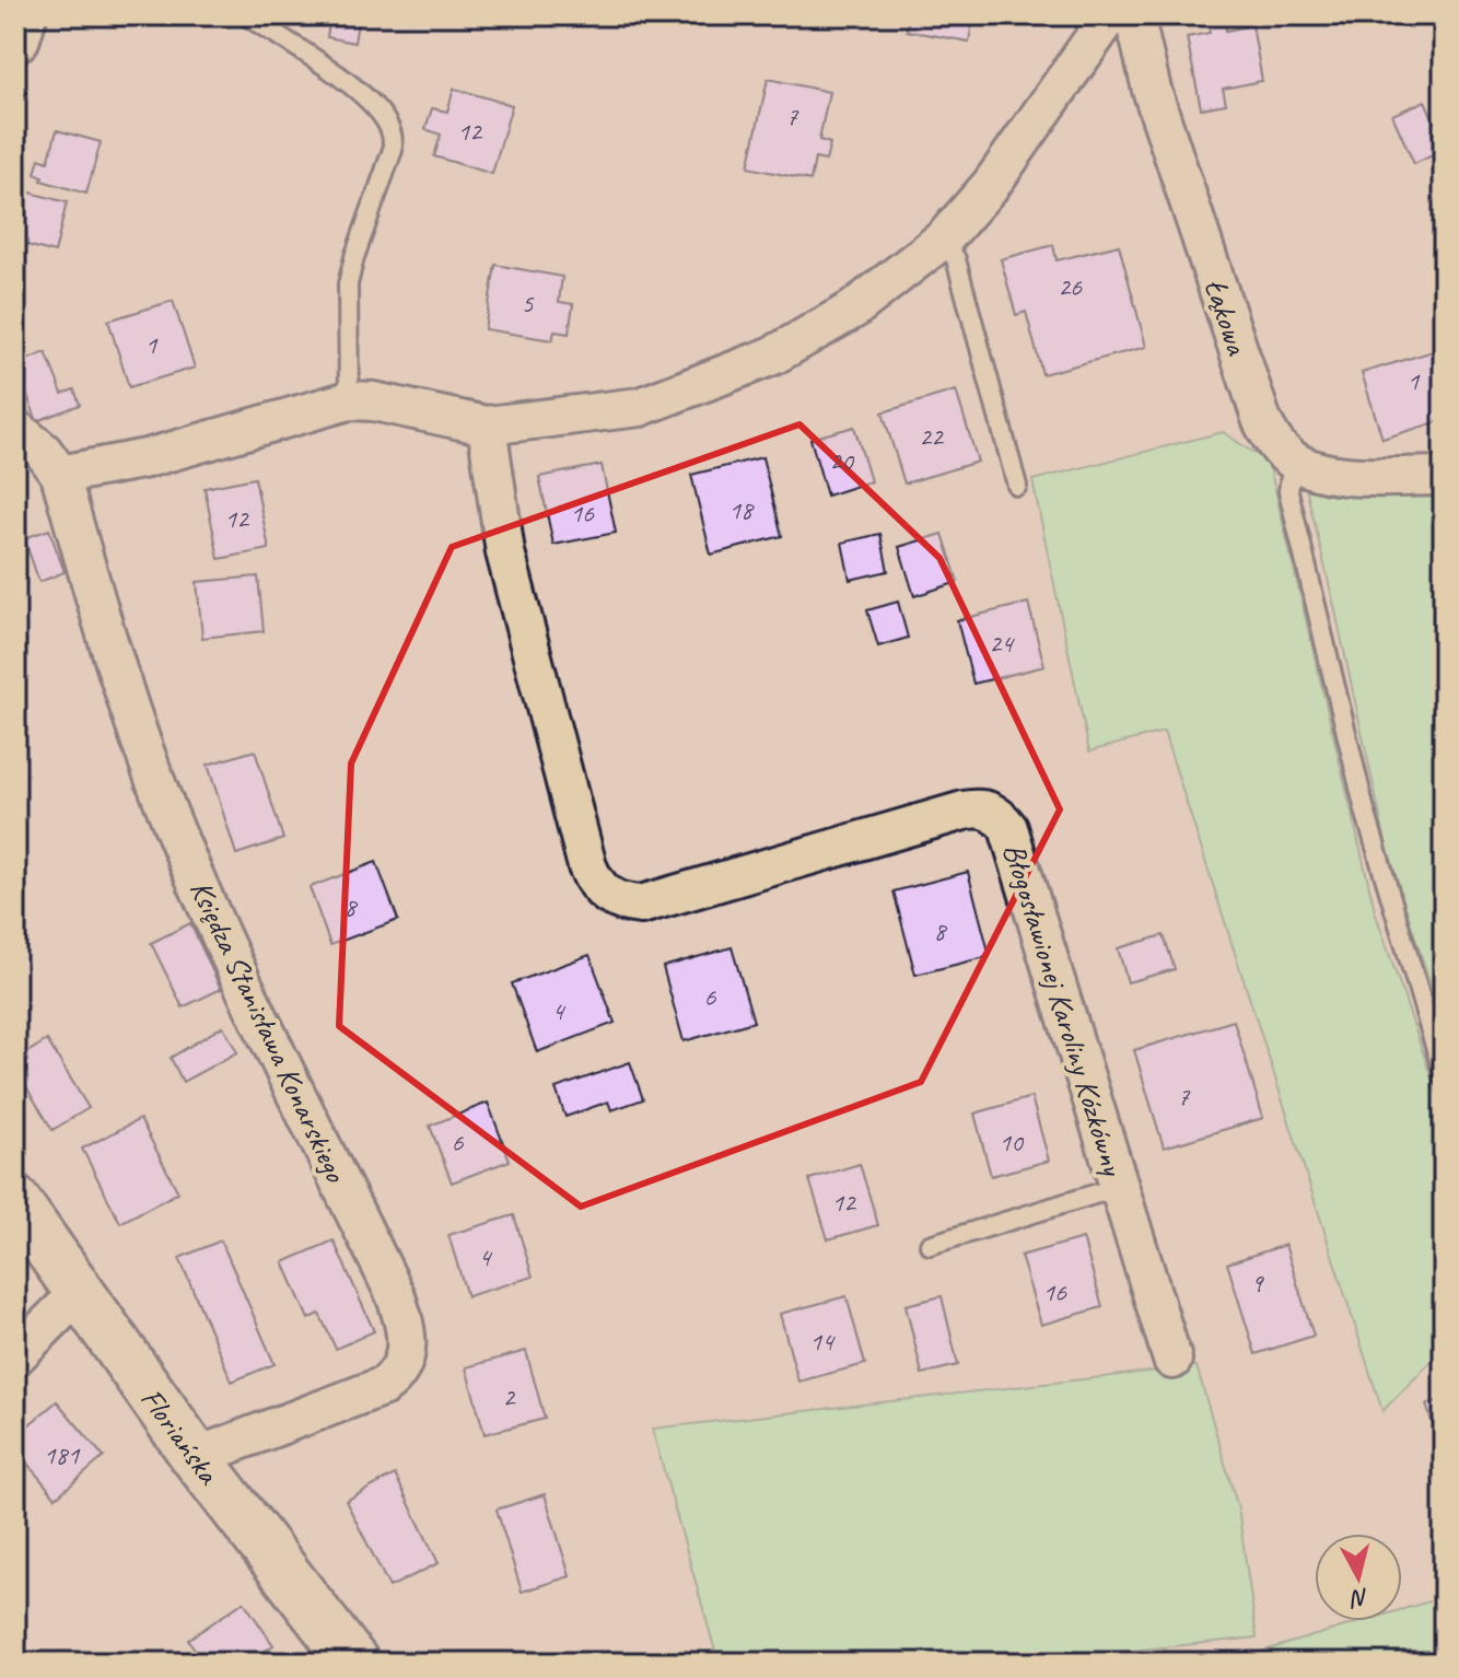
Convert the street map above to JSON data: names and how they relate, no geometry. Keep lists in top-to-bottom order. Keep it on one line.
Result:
{"streets":{"street":["Łąkowa","Błogosławionej Karoliny Kózkówny","Księdza Stanisława Konarskiego","Floriańska"]},"crossings":[["Księdza Stanisława Konarskiego","Floriańska"]],"house_numbers":["7","12","26","5","1","1","22","20","18","16","12","24","8","8","6","4","7","6","10","12","4","9","16","14","2","181"],"north":"bottom"}
